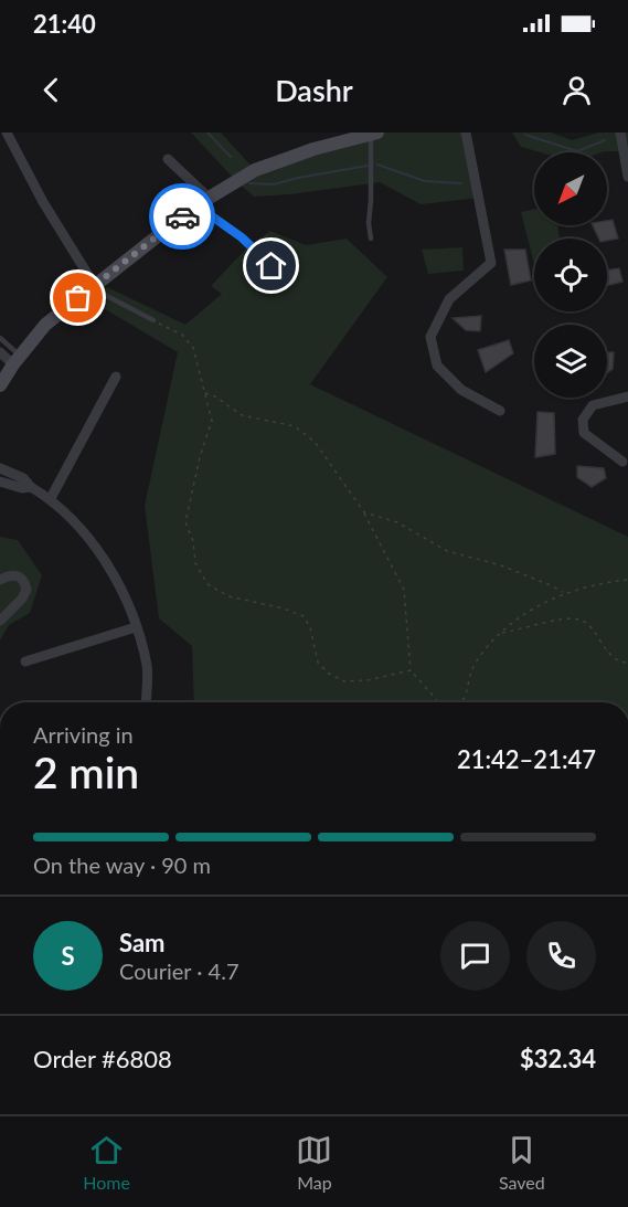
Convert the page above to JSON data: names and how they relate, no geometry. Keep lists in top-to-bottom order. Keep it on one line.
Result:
{"north":"bottom left","page":{"status":"21:40","header":"Dashr","heading":["2 min","Arriving in","21:42–21:47"],"panel":["Sam","Courier · 4.7","Order #6808","$32.34"],"bar":"On the way · 90 m","round":"S","tabs":["Home","Map","Saved"]}}
